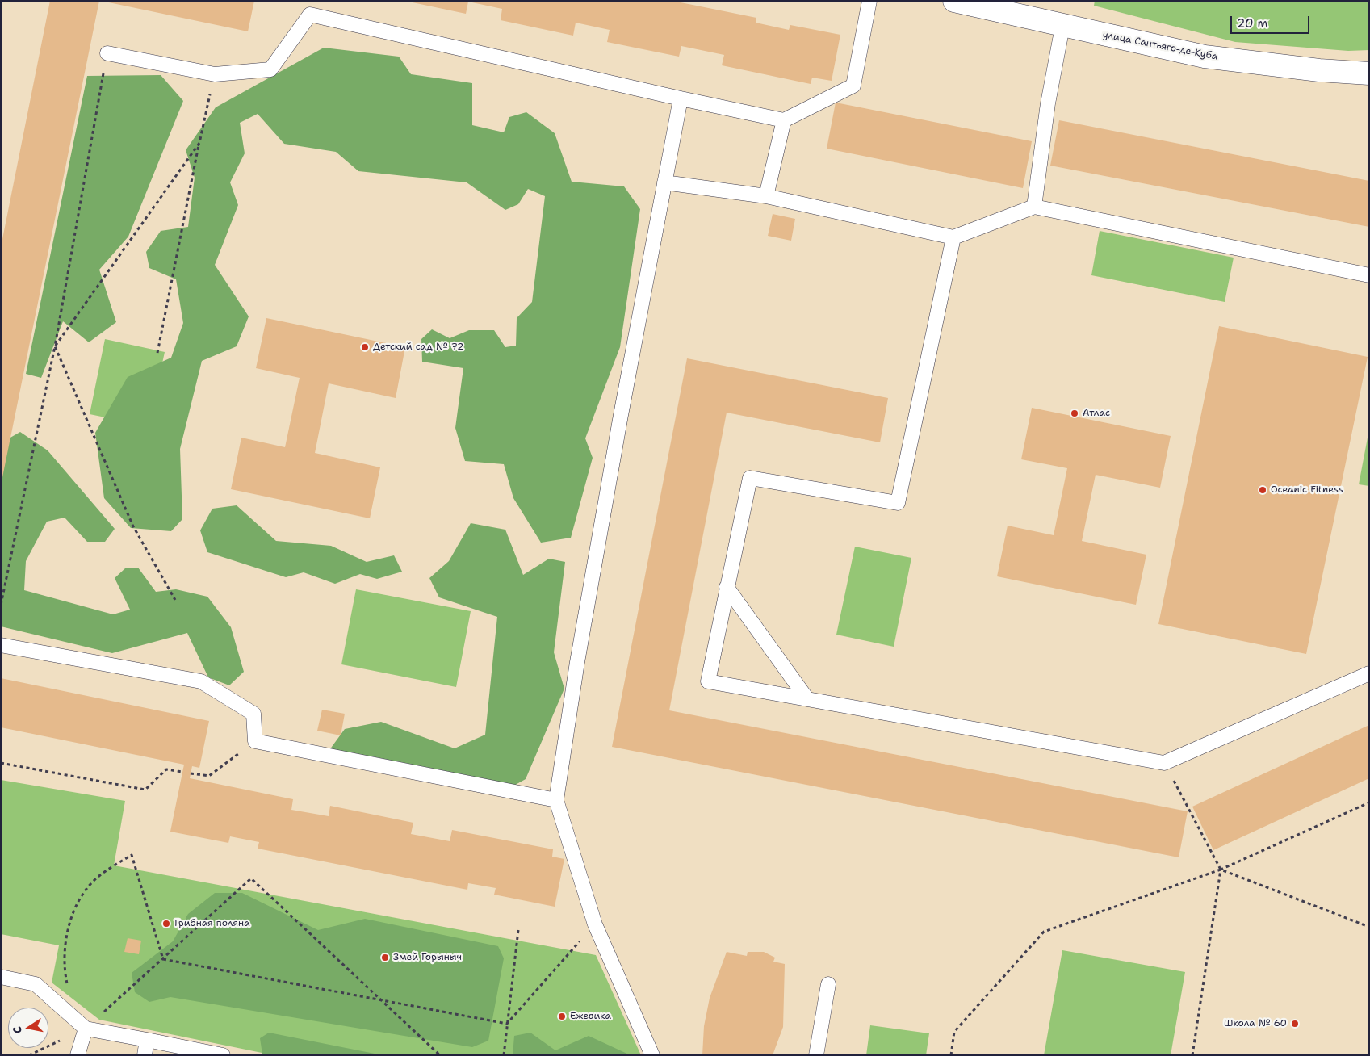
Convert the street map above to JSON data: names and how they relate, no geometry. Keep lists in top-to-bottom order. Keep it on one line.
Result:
{"streets":{"street":["улица Сантьяго-де-Куба"]},"places":["Детский сад № 72","Атлас","Oceanic Fitness","Грибная поляна","Змей Горыныч","Ежевика","Школа № 60"],"scale_bar":"20 m","north":"left"}
